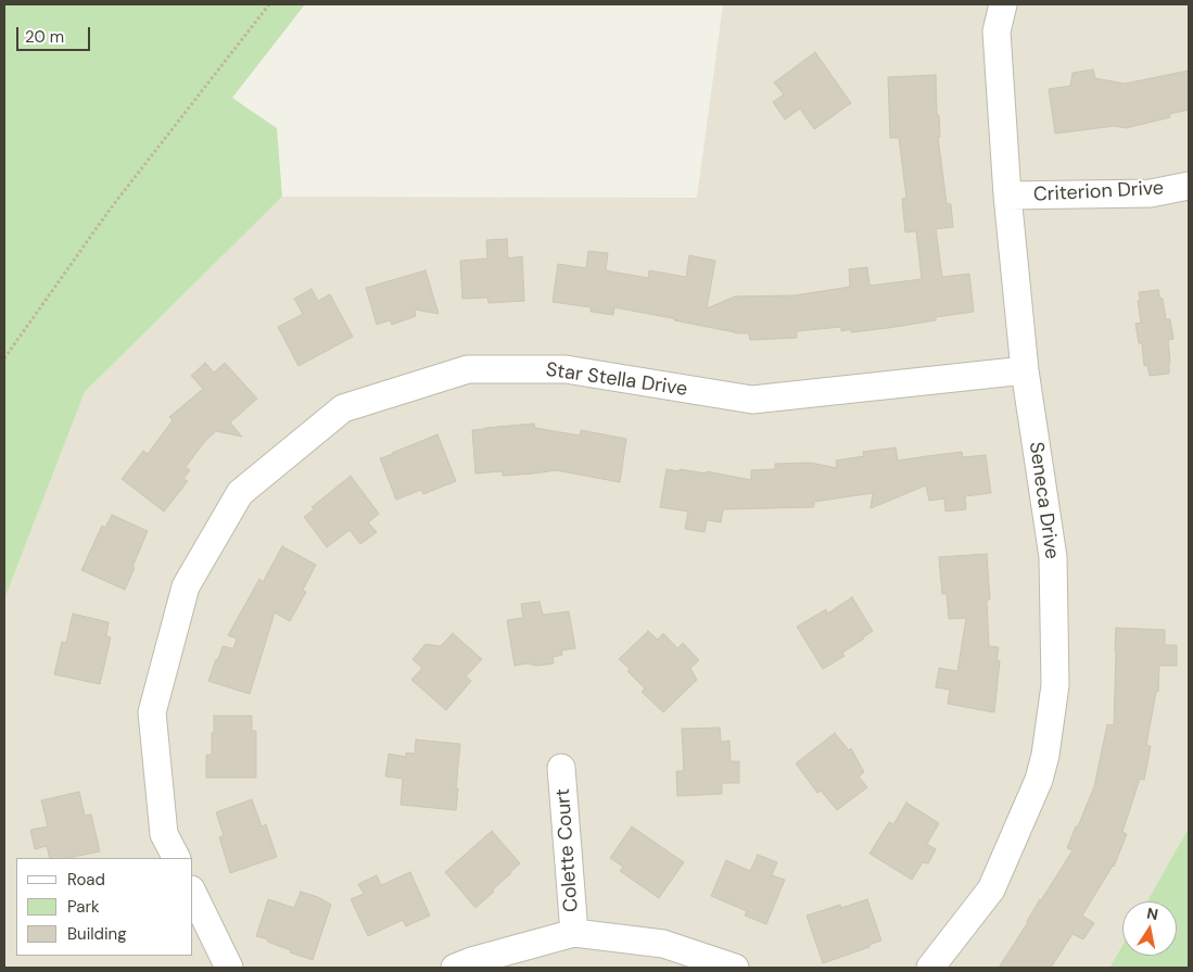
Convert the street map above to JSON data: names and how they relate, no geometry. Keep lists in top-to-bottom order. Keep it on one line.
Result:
{"streets":{"street":["Criterion Drive","Star Stella Drive","Seneca Drive","Colette Court"]},"crossings":[["Criterion Drive","Seneca Drive"],["Star Stella Drive","Seneca Drive"]],"legend":["Road","Park","Building"],"scale_bar":"20 m","north":"top"}
